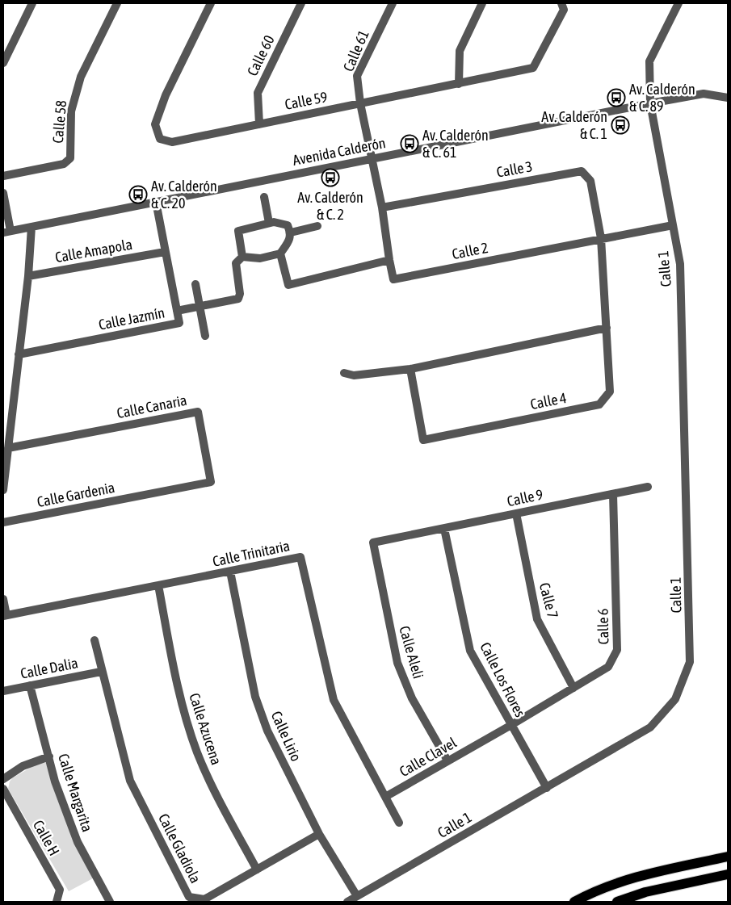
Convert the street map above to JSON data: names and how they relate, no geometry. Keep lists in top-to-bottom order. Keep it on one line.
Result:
{"streets":{"street":["Calle 61","Calle 60","Calle 59","Calle 58","Avenida Calderón","Calle 3","Calle Amapola","Calle 2","Calle 1","Calle Jazmín","Calle 4","Calle Canaria","Calle Gardenia","Calle 9","Calle Trinitaria","Calle 7","Calle 6","Calle Aleli","Calle Dalia","Calle Los Flores","Calle Azucena","Calle Lirio","Calle Clavel","Calle Margarita","Calle H","Calle Gladiola"]},"crossings":[["Calle 61","Calle 59"],["Calle 61","Avenida Calderón"],["Calle 61","Calle 2"],["Calle 60","Calle 59"],["Avenida Calderón","Calle 2"],["Avenida Calderón","Calle 1"],["Avenida Calderón","Calle Jazmín"],["Calle 3","Calle 2"],["Calle 3","Calle 4"],["Calle Amapola","Calle Jazmín"],["Calle 2","Calle 1"],["Calle 2","Calle 4"],["Calle 1","Calle Los Flores"],["Calle 1","Calle Lirio"],["Calle Canaria","Calle Gardenia"],["Calle 9","Calle 7"],["Calle 9","Calle 6"],["Calle 9","Calle Aleli"],["Calle 9","Calle Los Flores"],["Calle Trinitaria","Calle Azucena"],["Calle Trinitaria","Calle Lirio"],["Calle Trinitaria","Calle Clavel"],["Calle 7","Calle 6"],["Calle 6","Calle Los Flores"],["Calle 6","Calle Clavel"],["Calle Aleli","Calle Clavel"],["Calle Dalia","Calle Margarita"],["Calle Dalia","Calle Gladiola"],["Calle Los Flores","Calle Clavel"],["Calle Azucena","Calle Gladiola"],["Calle Lirio","Calle Gladiola"]],"places":{"bus stop":["Av. Calderón & C. 89","Av. Calderón & C. 1","Av. Calderón & C. 61","Av. Calderón & C. 2","Av. Calderón & C. 20"]}}
